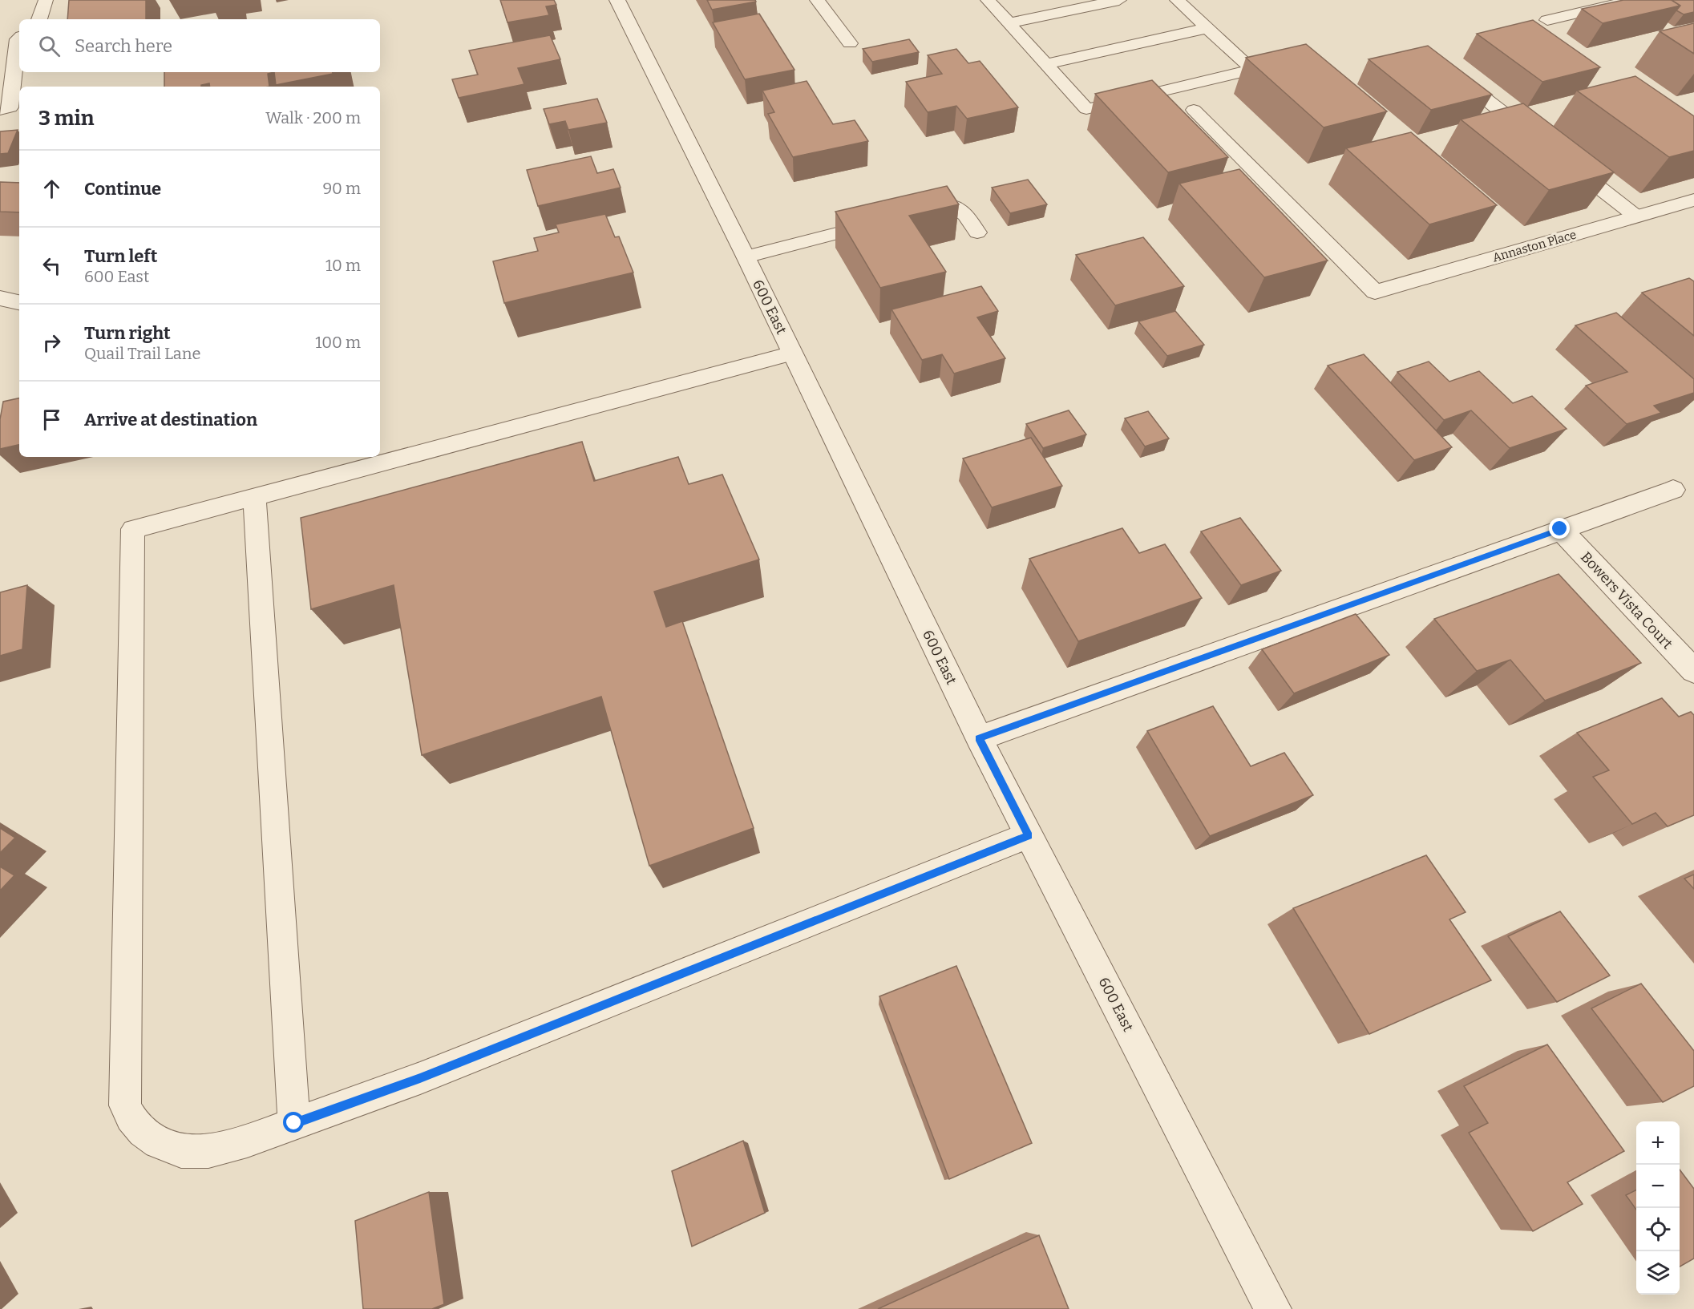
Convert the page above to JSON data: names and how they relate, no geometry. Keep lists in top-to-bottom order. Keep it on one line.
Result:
{"streets":{"street":["Annaston Place","600 East","Bowers Vista Court"]},"page":{"search":"Search here","heading":["3 min","Walk · 200 m"],"list":[["Continue","90 m"],["Turn left","600 East","10 m"],["Turn right","Quail Trail Lane","100 m"],"Arrive at destination"],"map_buttons":["+","−"]}}
